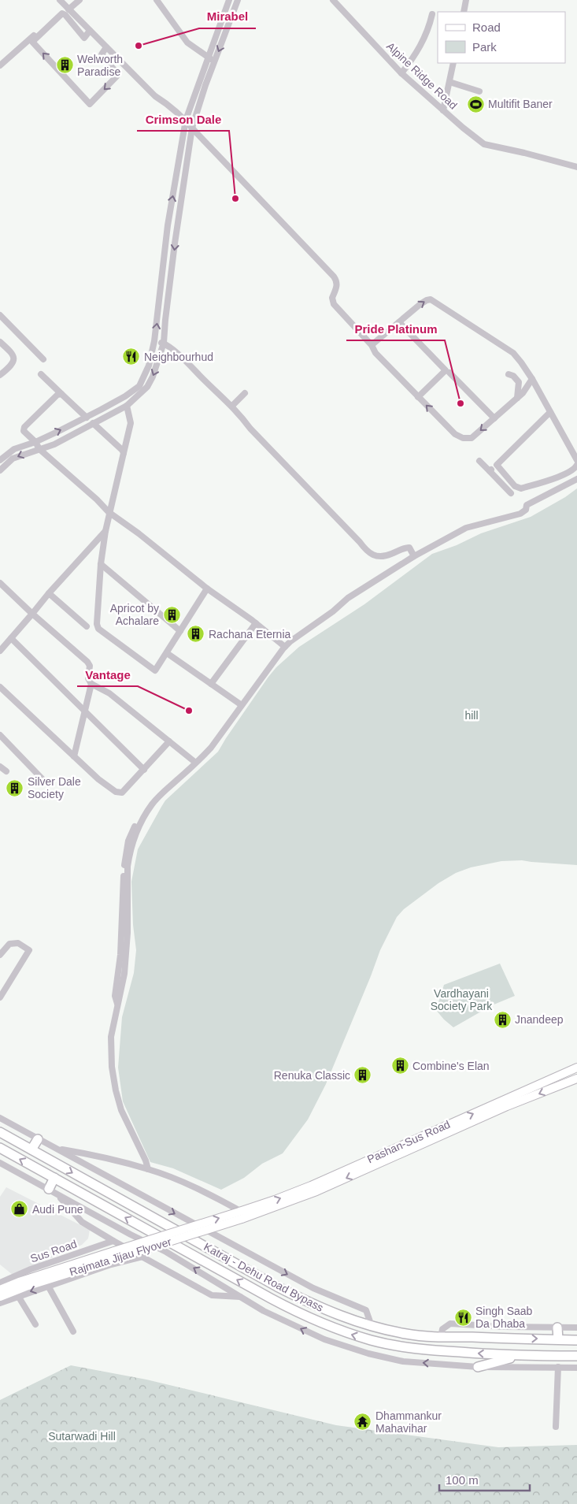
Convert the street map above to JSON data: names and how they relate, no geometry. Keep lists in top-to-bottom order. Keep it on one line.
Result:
{"streets":{"highway":["Katraj - Dehu Road Bypass"],"main road":["Pashan-Sus Road","Rajmata Jijau Flyover"],"street":["Alpine Ridge Road","Sus Road"]},"crossings":[["Pashan-Sus Road","Rajmata Jijau Flyover"]],"parks":["hill","Vardhayani Society Park","Sutarwadi Hill"],"places":{"other":["Mirabel","Crimson Dale","Pride Platinum","Vantage"],"building":["Welworth Paradise","Apricot by Achalare","Rachana Eternia","Silver Dale Society","Jnandeep","Combine's Elan","Renuka Classic"],"sports":["Multifit Baner"],"restaurant":["Neighbourhud","Singh Saab Da Dhaba"],"shop":["Audi Pune"],"temple":["Dhammankur Mahavihar"]},"legend":["Road","Park"],"scale_bar":"100 m"}
